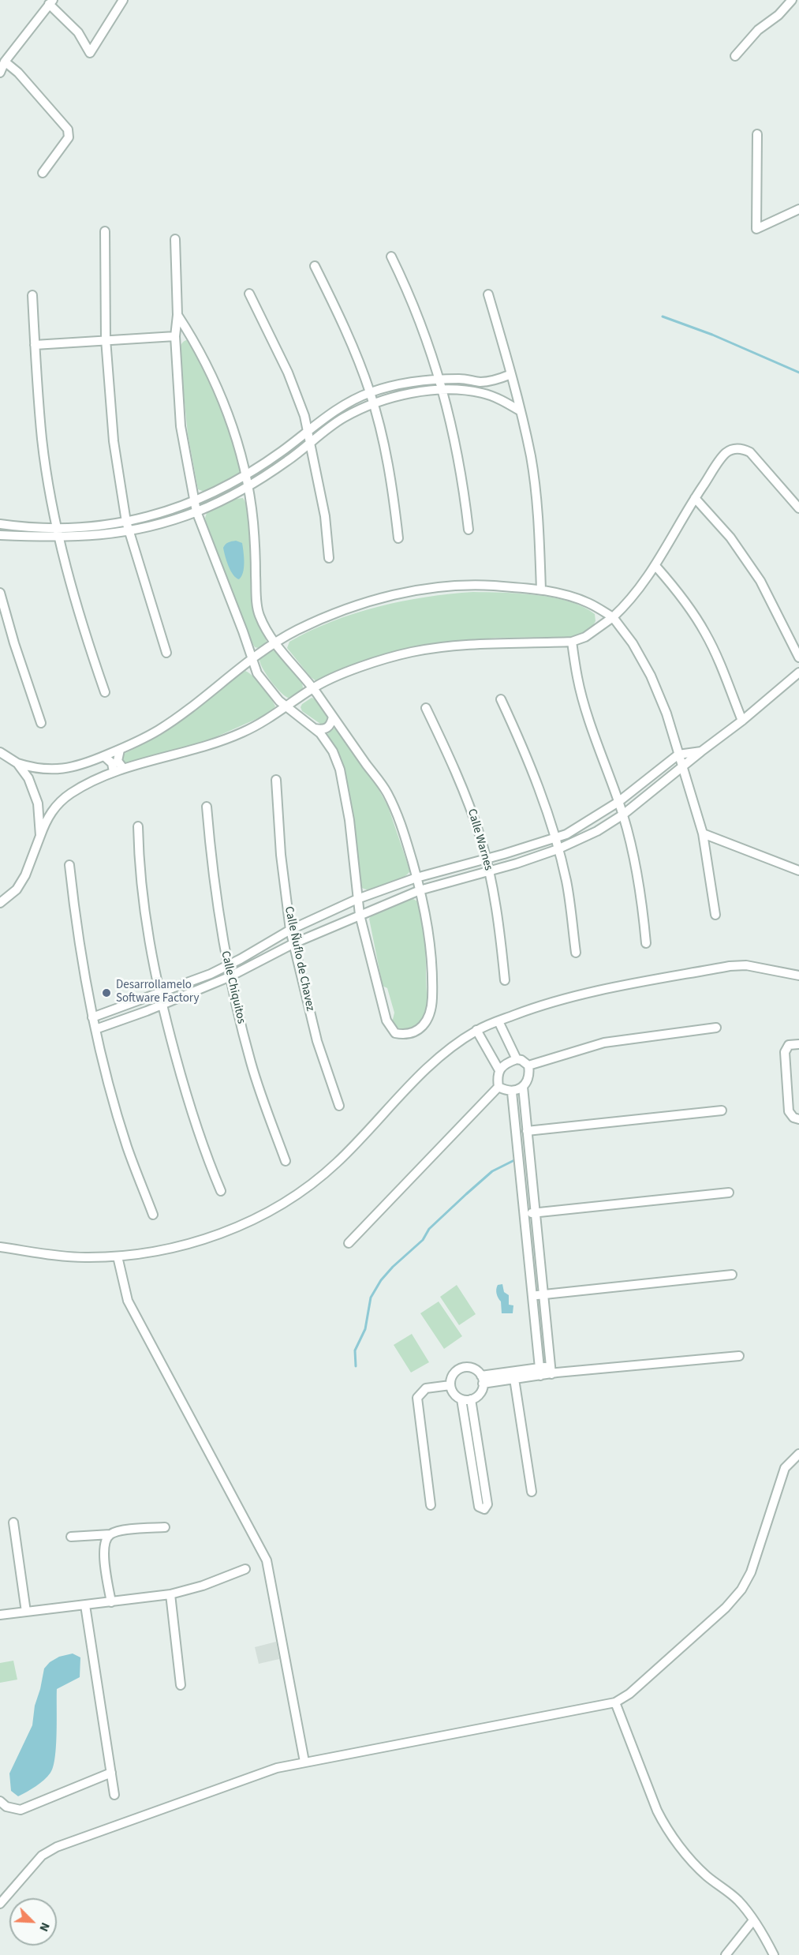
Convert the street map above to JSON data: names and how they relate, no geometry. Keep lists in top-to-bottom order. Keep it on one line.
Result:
{"streets":{"street":["Calle Warnes","Calle Ñuflo de Chavez","Calle Chiquitos"]},"places":["Desarrollamelo Software Factory"],"north":"bottom right"}
